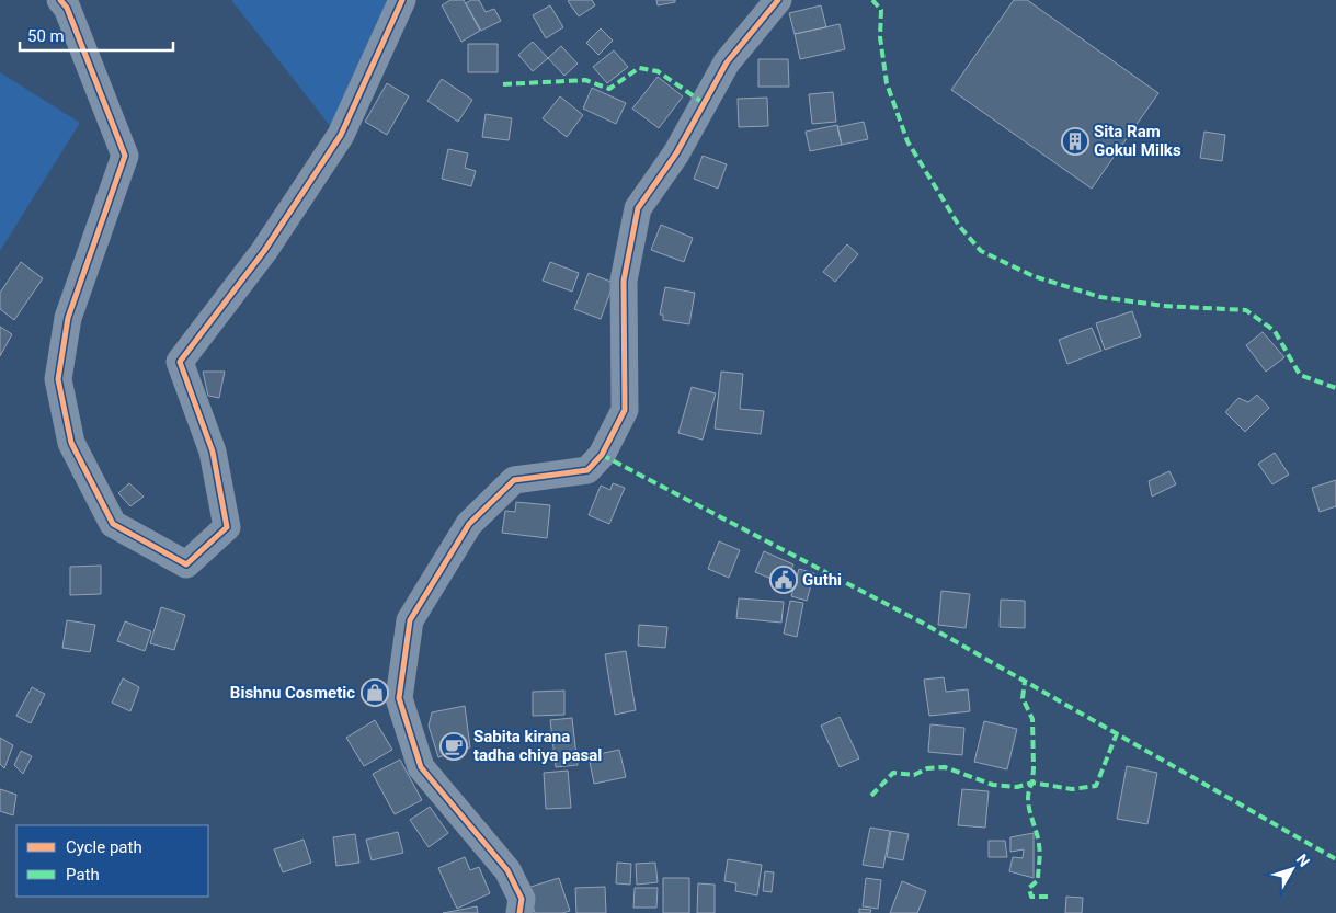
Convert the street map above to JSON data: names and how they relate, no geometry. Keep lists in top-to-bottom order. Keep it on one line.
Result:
{"places":{"building":["Sita Ram Gokul Milks"],"public building":["Guthi"],"shop":["Bishnu Cosmetic"],"cafe":["Sabita kirana tadha chiya pasal"]},"legend":["Cycle path","Path"],"scale_bar":"50 m","north":"top right"}
